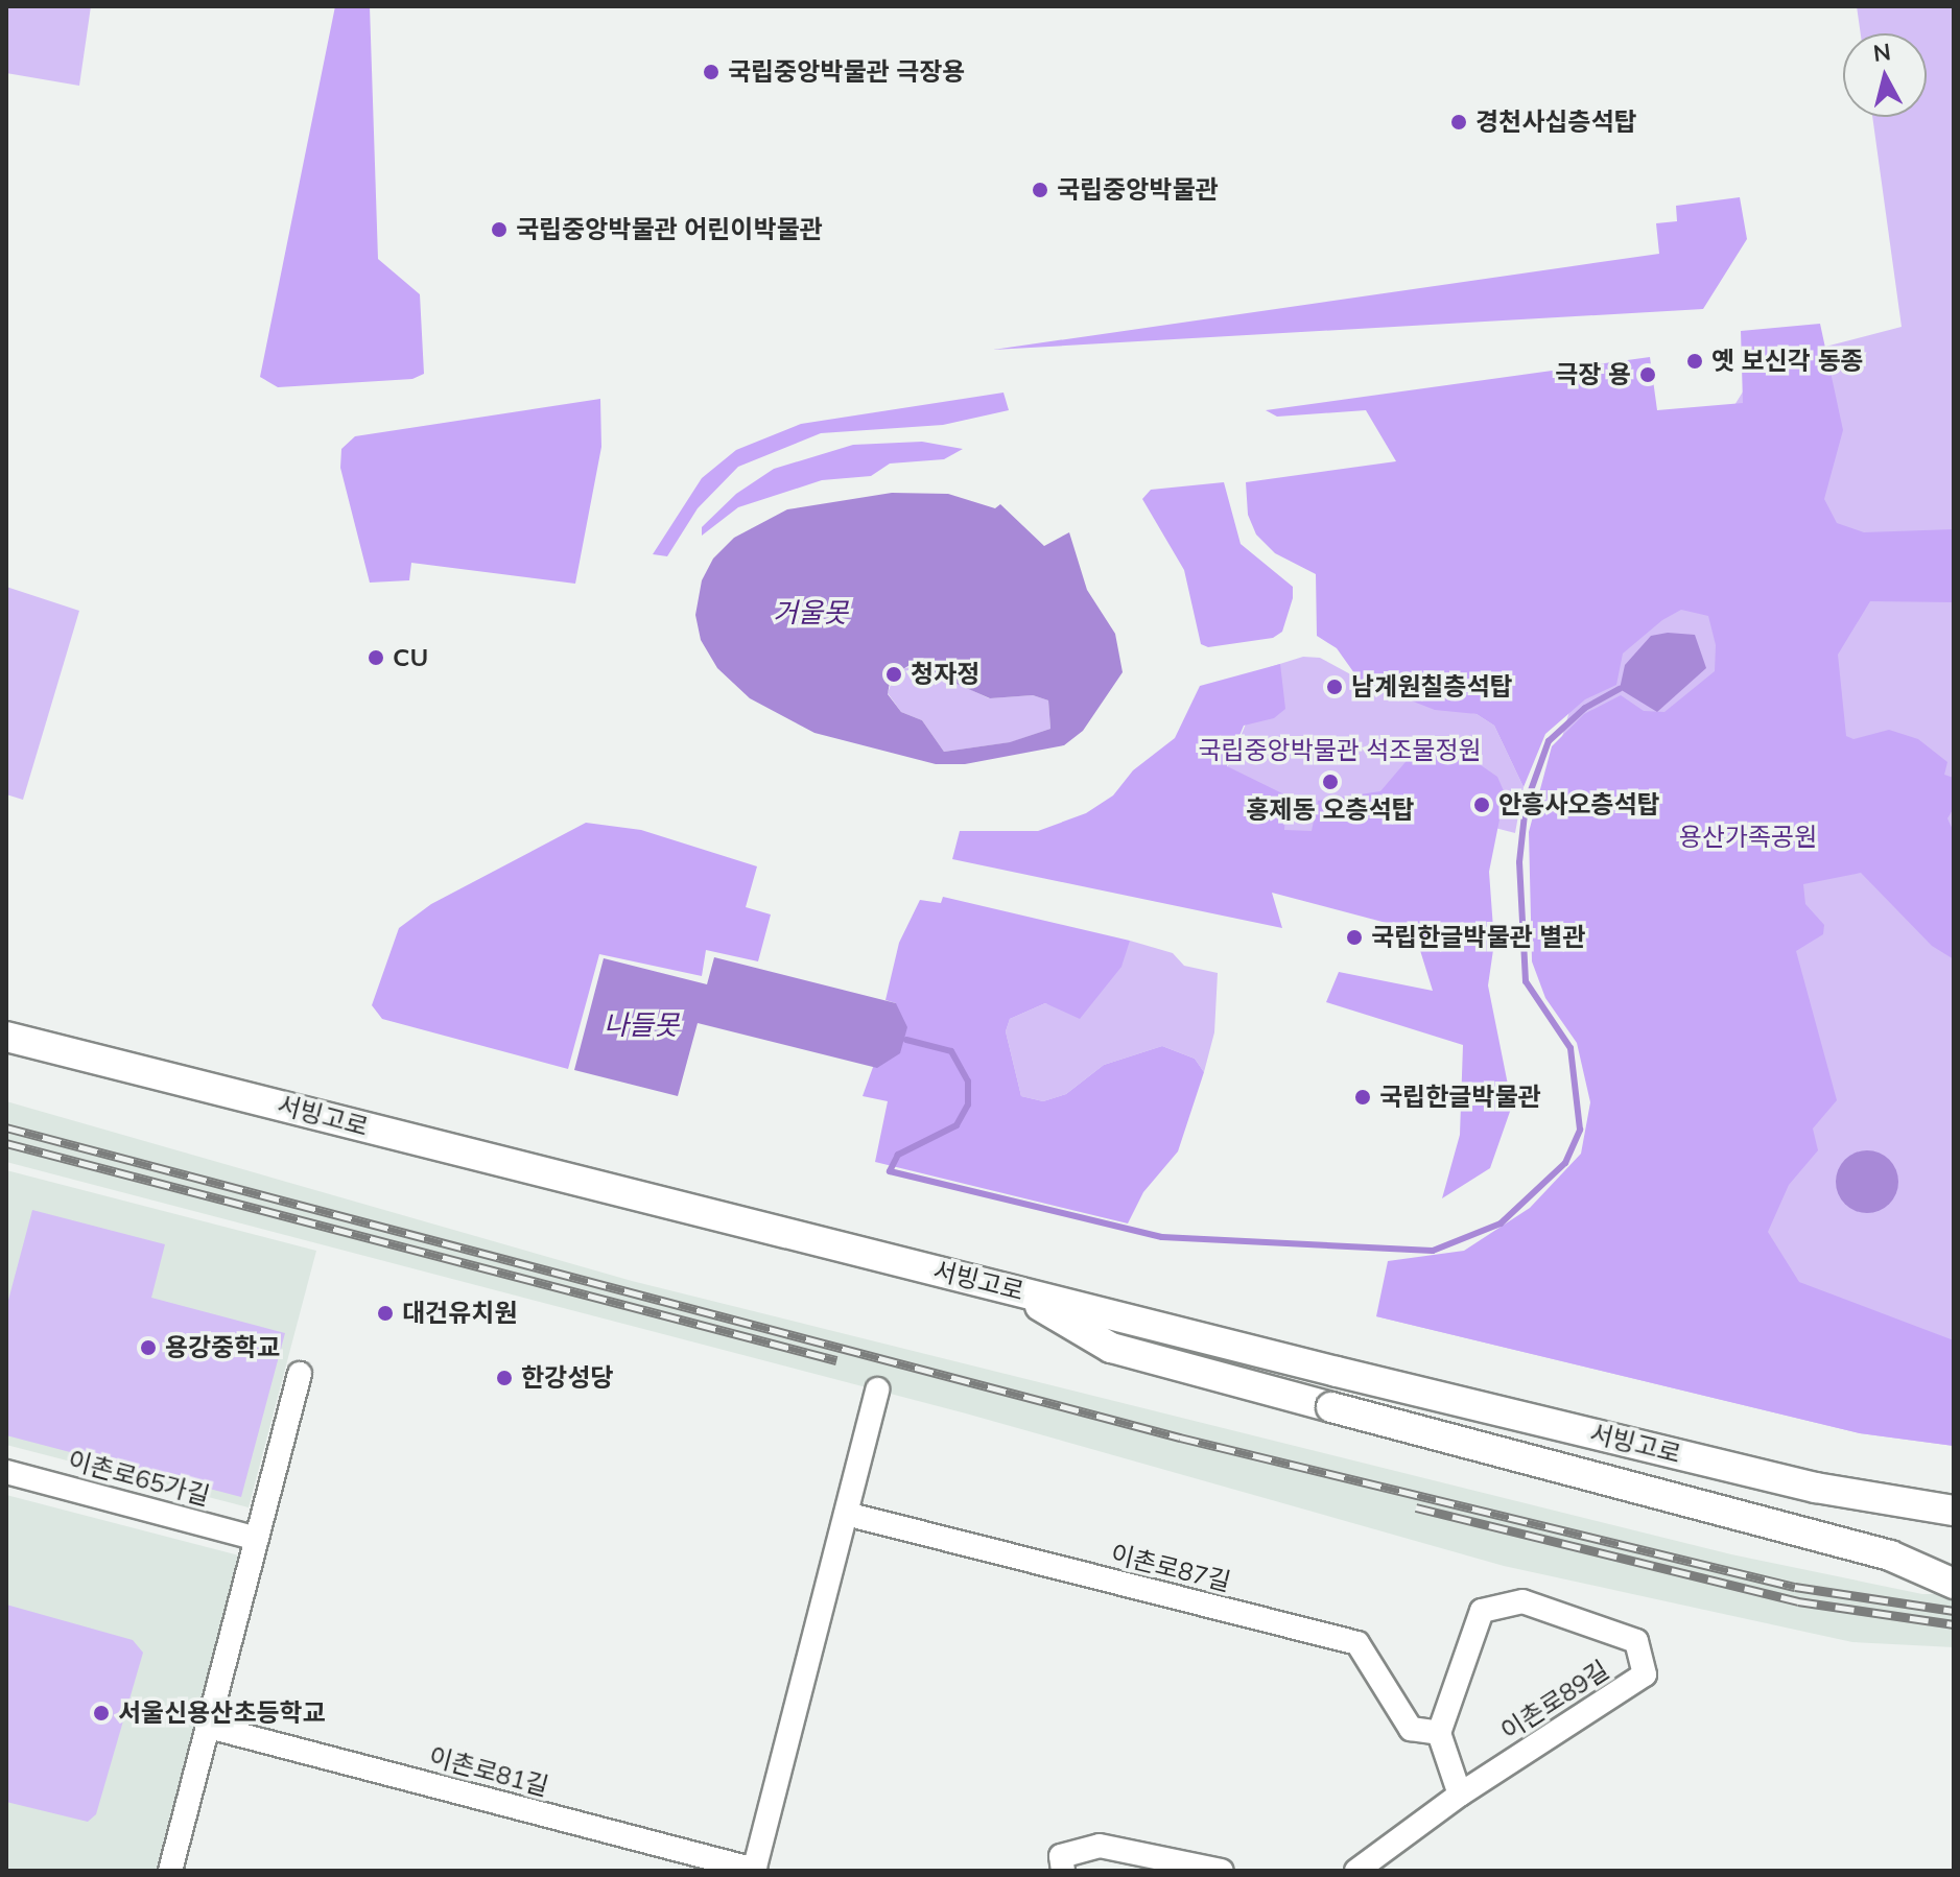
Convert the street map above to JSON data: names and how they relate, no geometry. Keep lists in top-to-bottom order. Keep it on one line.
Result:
{"streets":{"main road":["서빙고로"],"street":["이촌로65가길","이촌로87길","이촌로89길","이촌로81길"]},"crossings":[["이촌로87길","이촌로89길"]],"water":["거울못","나들못"],"parks":["국립중앙박물관 석조물정원","용산가족공원"],"places":["국립중앙박물관 극장용","경천사십층석탑","국립중앙박물관","국립중앙박물관 어린이박물관","옛 보신각 동종","극장 용","CU","청자정","남계원칠층석탑","홍제동 오층석탑","안흥사오층석탑","국립한글박물관 별관","국립한글박물관","대건유치원","용강중학교","한강성당","서울신용산초등학교"],"north":"top"}
